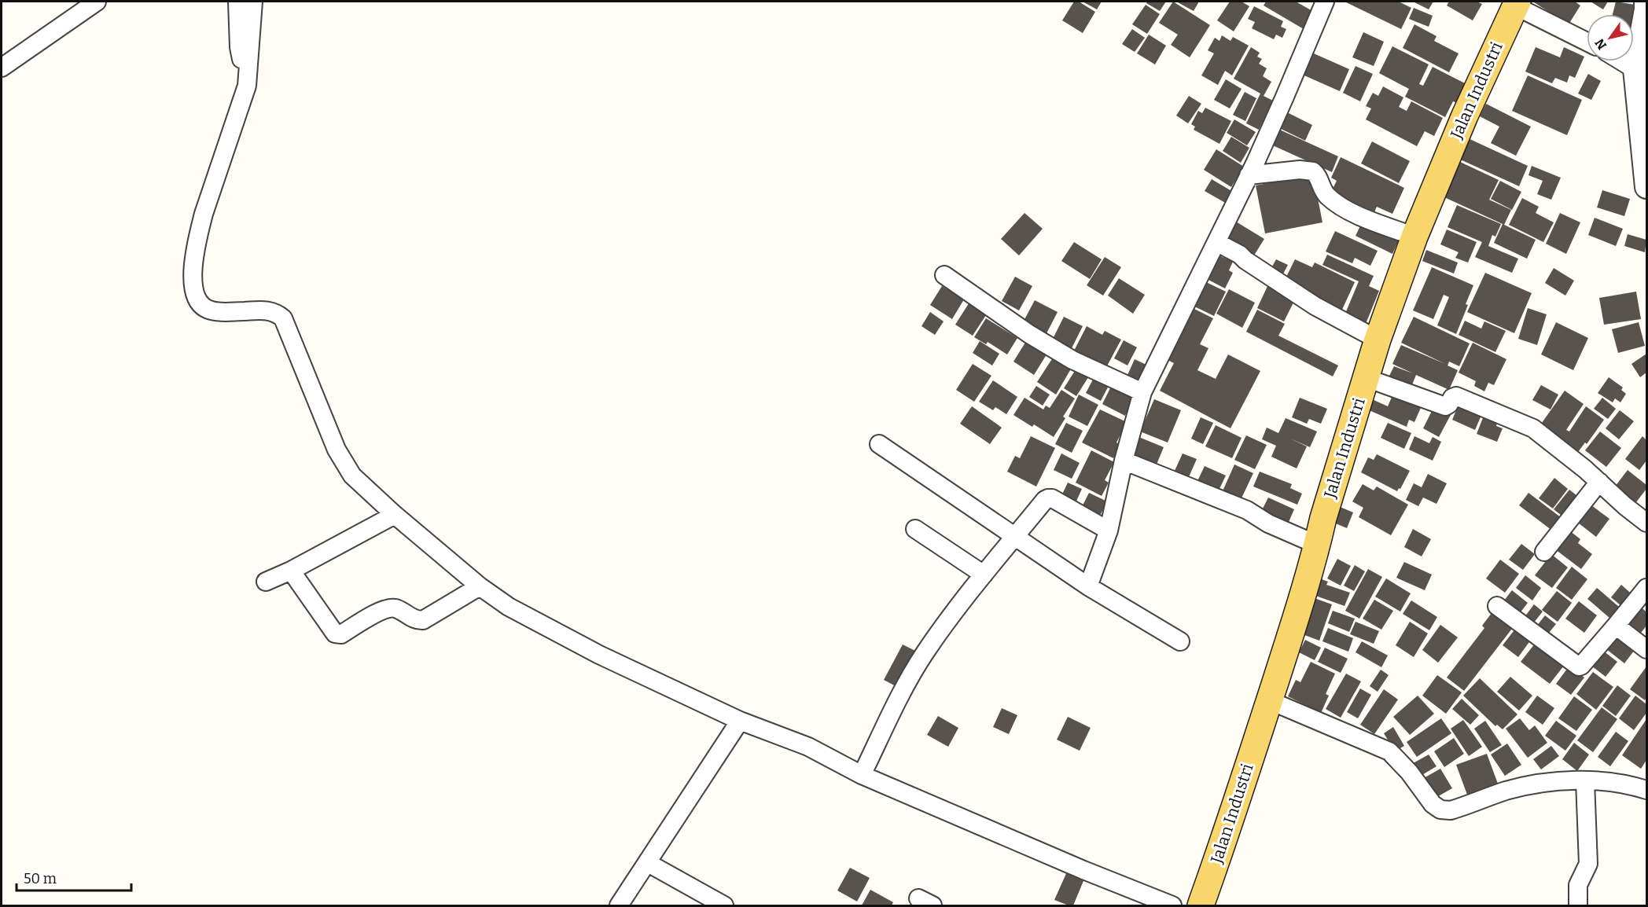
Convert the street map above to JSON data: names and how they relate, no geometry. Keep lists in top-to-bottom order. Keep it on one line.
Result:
{"streets":{"main road":["Jalan Industri"]},"scale_bar":"50 m","north":"bottom left"}
